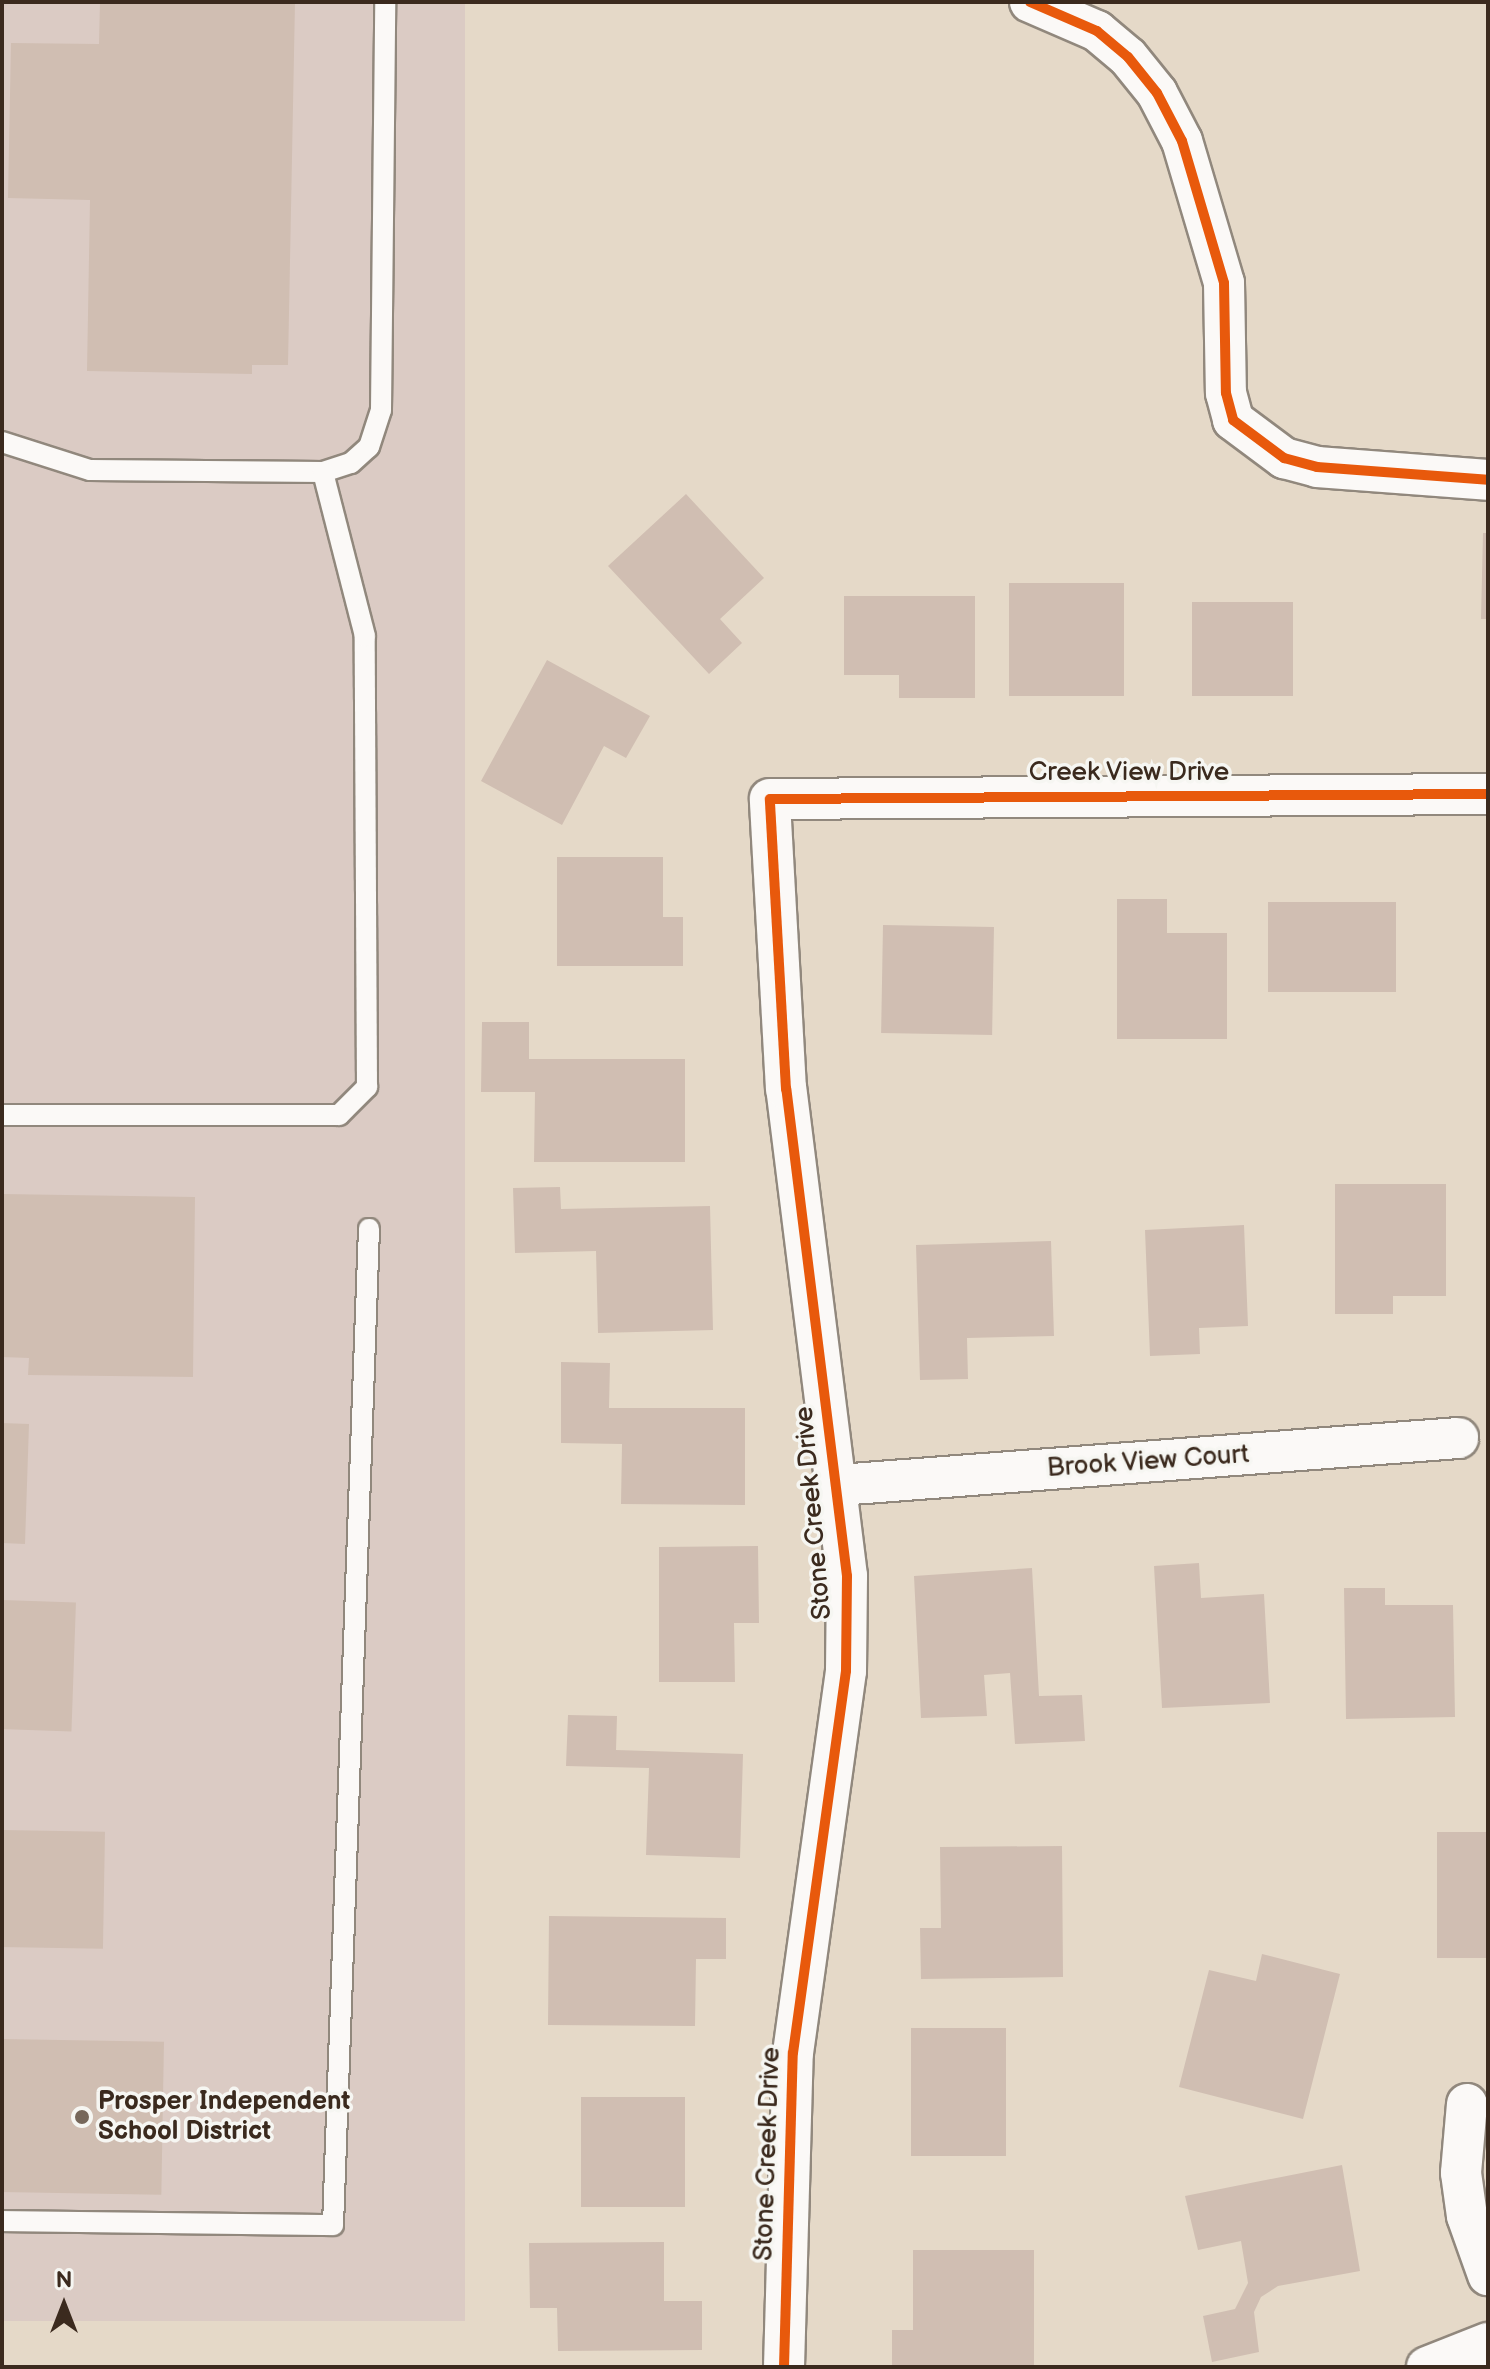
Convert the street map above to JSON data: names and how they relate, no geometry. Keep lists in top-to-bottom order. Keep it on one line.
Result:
{"streets":{"street":["Creek View Drive","Brook View Court","Stone Creek Drive"]},"crossings":[["Creek View Drive","Stone Creek Drive"],["Brook View Court","Stone Creek Drive"]],"places":["Prosper Independent School District"],"north":"top"}
